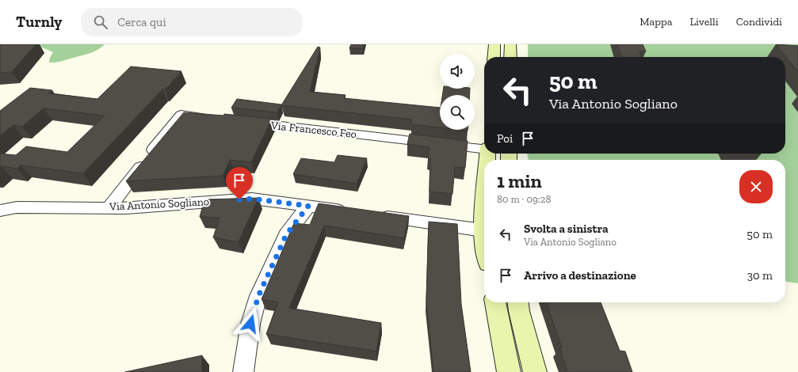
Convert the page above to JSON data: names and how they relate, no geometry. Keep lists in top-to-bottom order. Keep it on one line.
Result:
{"streets":{"street":["Via Francesco Feo","Via Antonio Sogliano"]},"page":{"header":"Turnly","search":"Cerca qui","nav":["Mappa","Livelli","Condividi"],"turn":["50 m","Via Antonio Sogliano"],"then":"Poi","heading":["1 min","80 m · 09:28"],"list":[{"name":"Svolta a sinistra","note":"Via Antonio Sogliano","value":"50 m"},{"name":"Arrivo a destinazione","value":"30 m"}]}}
